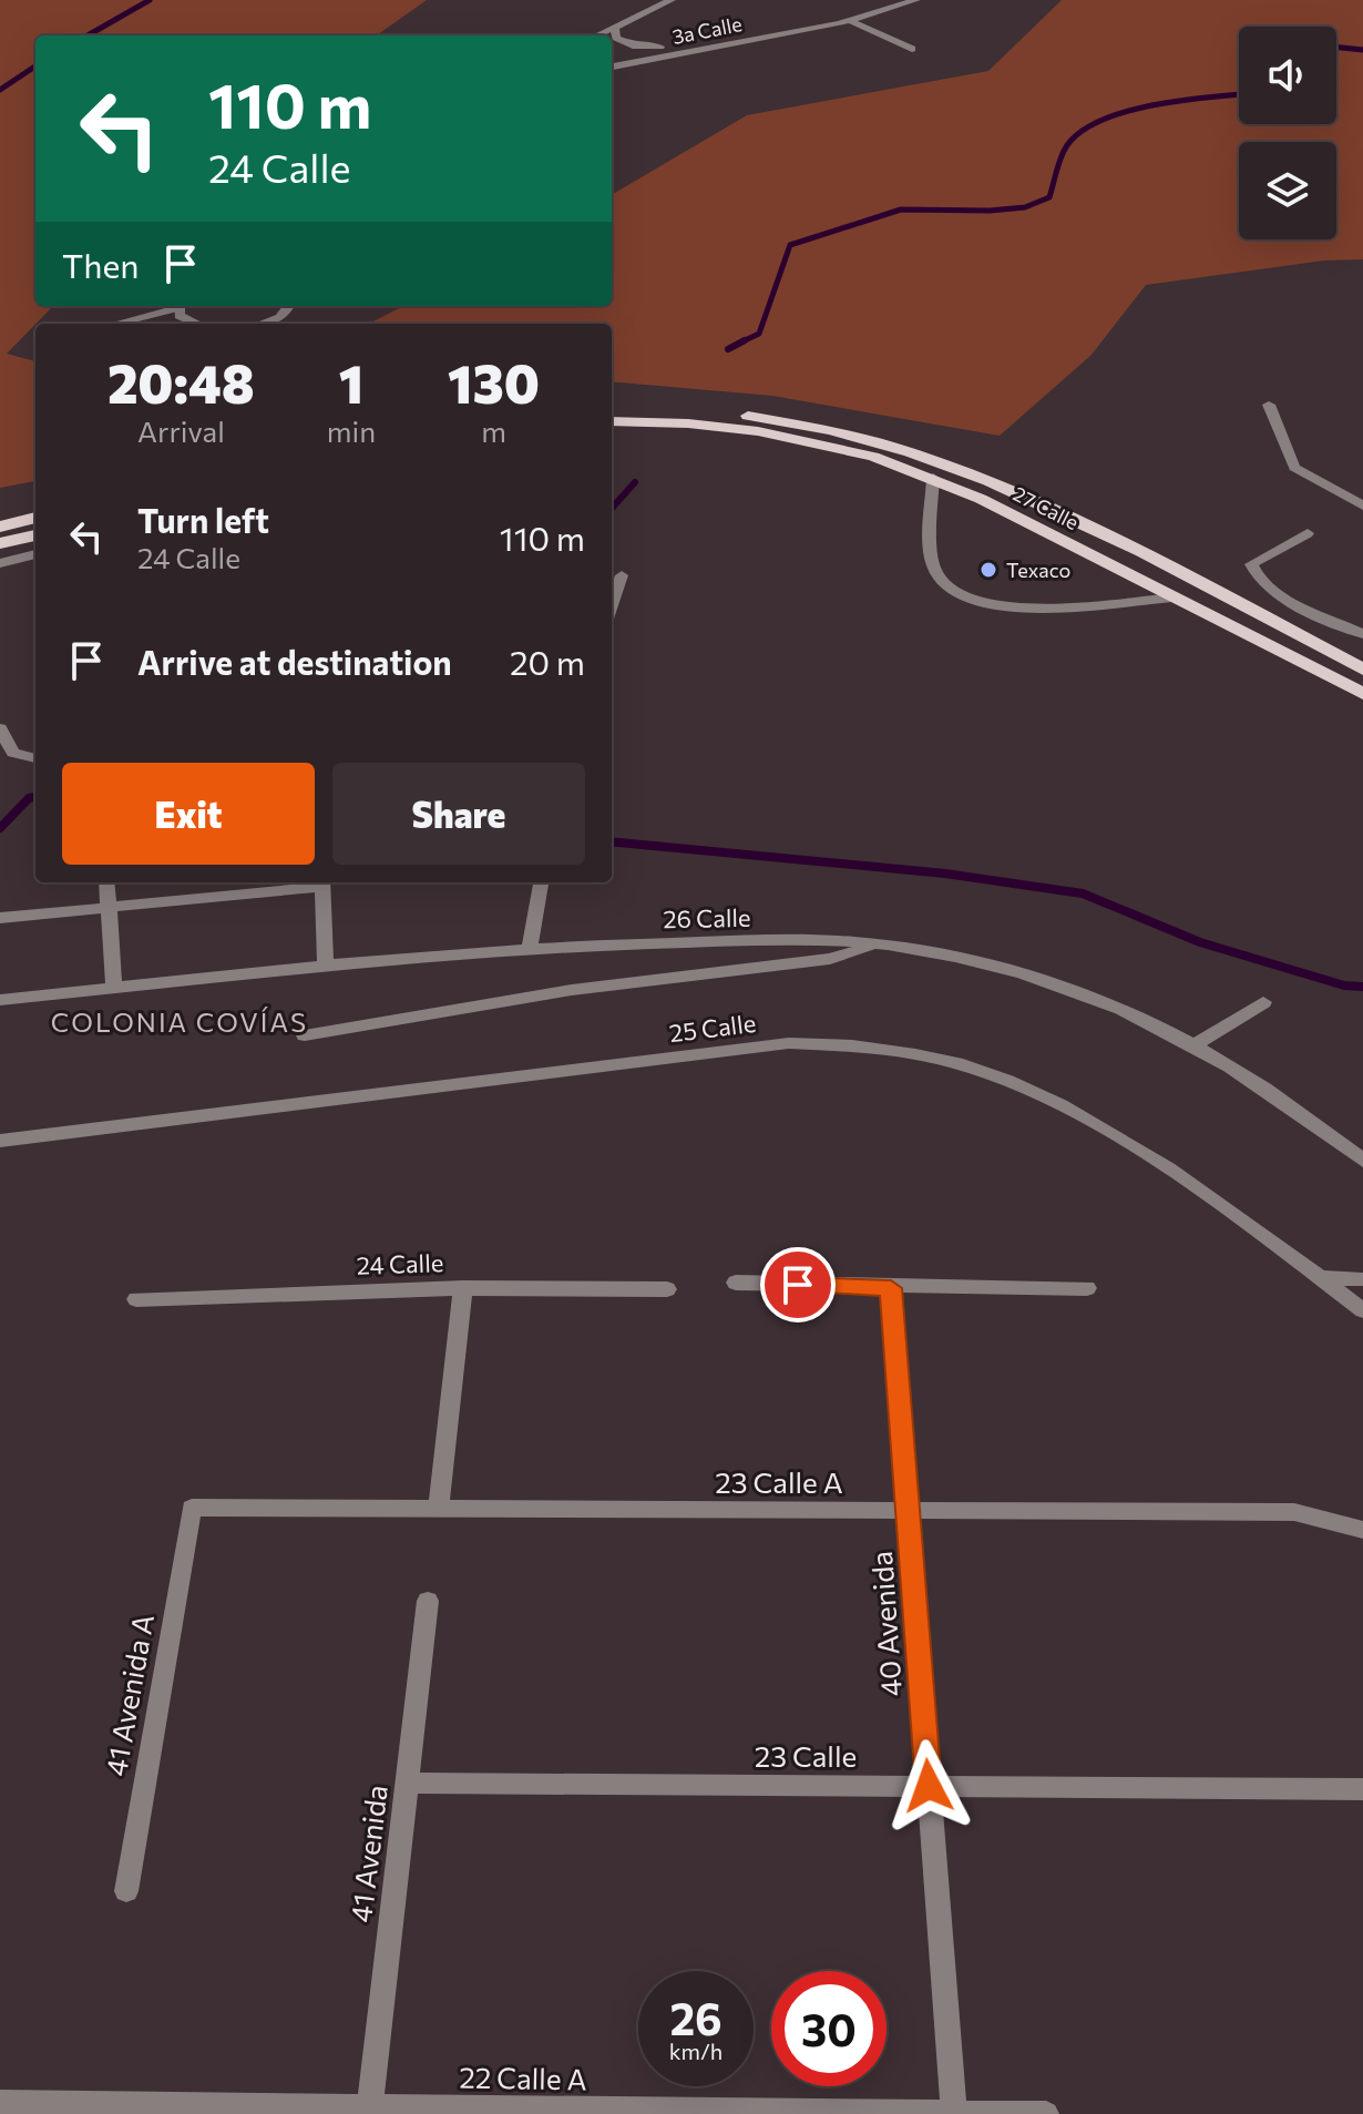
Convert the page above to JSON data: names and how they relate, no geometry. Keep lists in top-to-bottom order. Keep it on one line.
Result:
{"streets":{"main road":["27 Calle"],"street":["3a Calle","26 Calle","25 Calle","24 Calle","23 Calle A","40 Avenida","41 Avenida A","23 Calle","41 Avenida","22 Calle A"]},"crossings":[["23 Calle A","40 Avenida"],["23 Calle A","41 Avenida A"],["40 Avenida","23 Calle"],["40 Avenida","22 Calle A"],["23 Calle","41 Avenida"],["41 Avenida","22 Calle A"]],"districts":["COLONIA COVÍAS"],"places":["Texaco"],"page":{"turn":["110 m","24 Calle"],"then":"Then","eta":["20:48","Arrival","1","min","130","m"],"list":[{"name":"Turn left","note":"24 Calle","value":"110 m"},{"name":"Arrive at destination","value":"20 m"}],"buttons":["Exit","Share"],"speed":"26 km/h","limit":"30"}}
